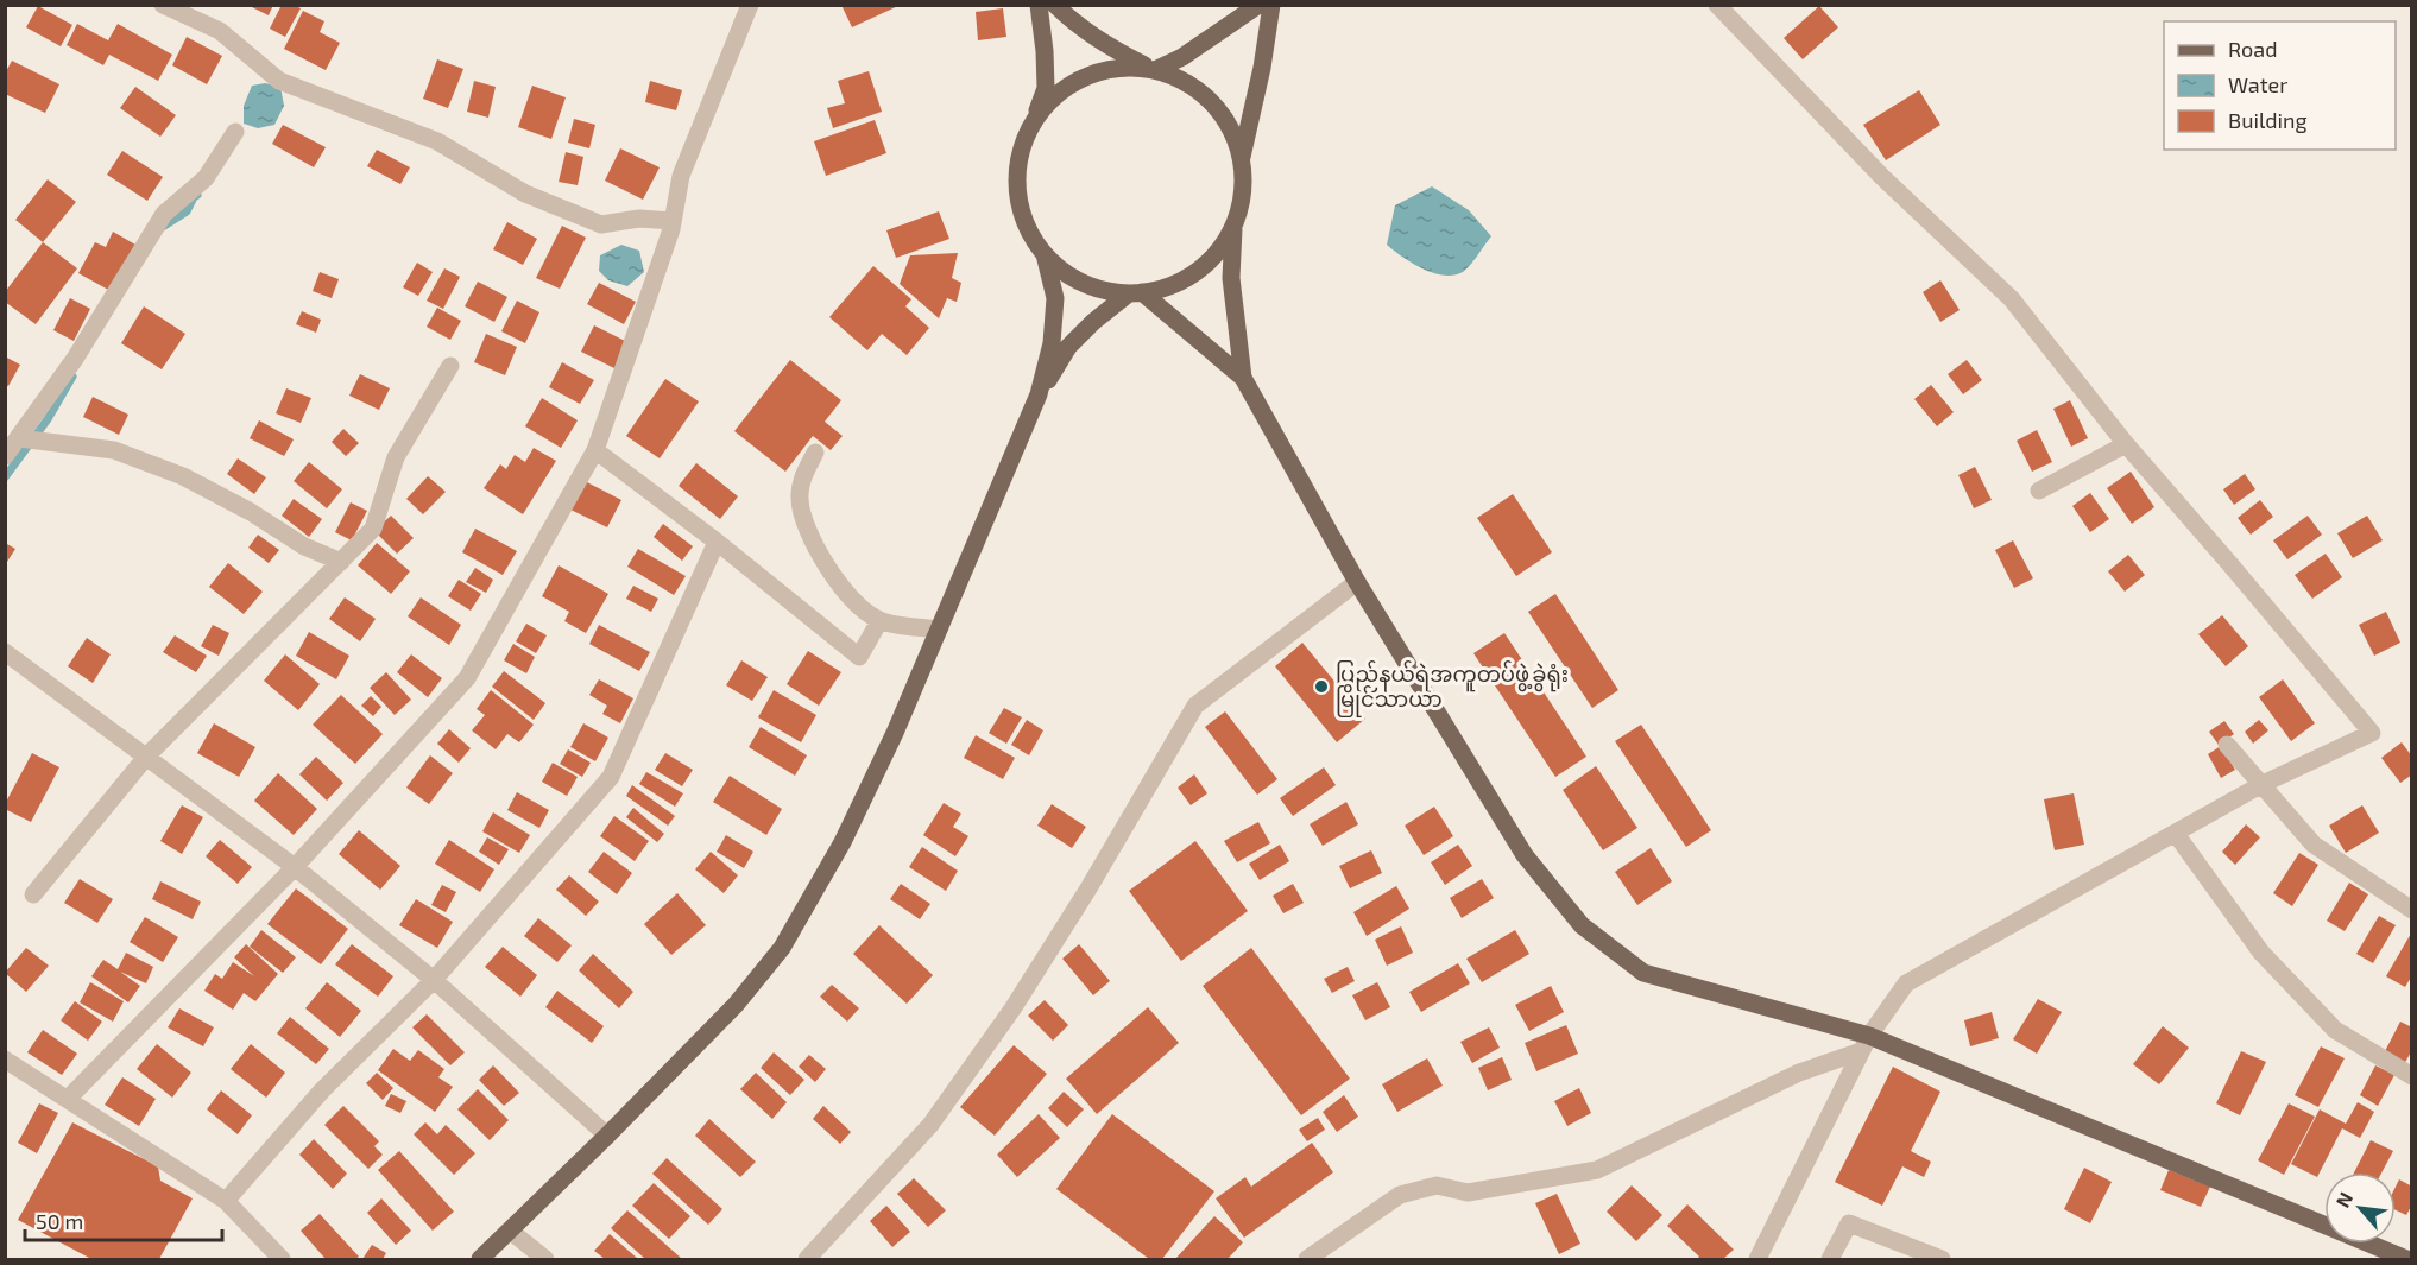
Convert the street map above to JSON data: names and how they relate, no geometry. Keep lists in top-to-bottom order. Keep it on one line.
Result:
{"places":["ပြည်နယ်ရဲအကူတပ်ဖွဲ့ခွဲရုံး မြိုင်သာယာ"],"legend":["Road","Water","Building"],"scale_bar":"50 m","north":"top left"}
